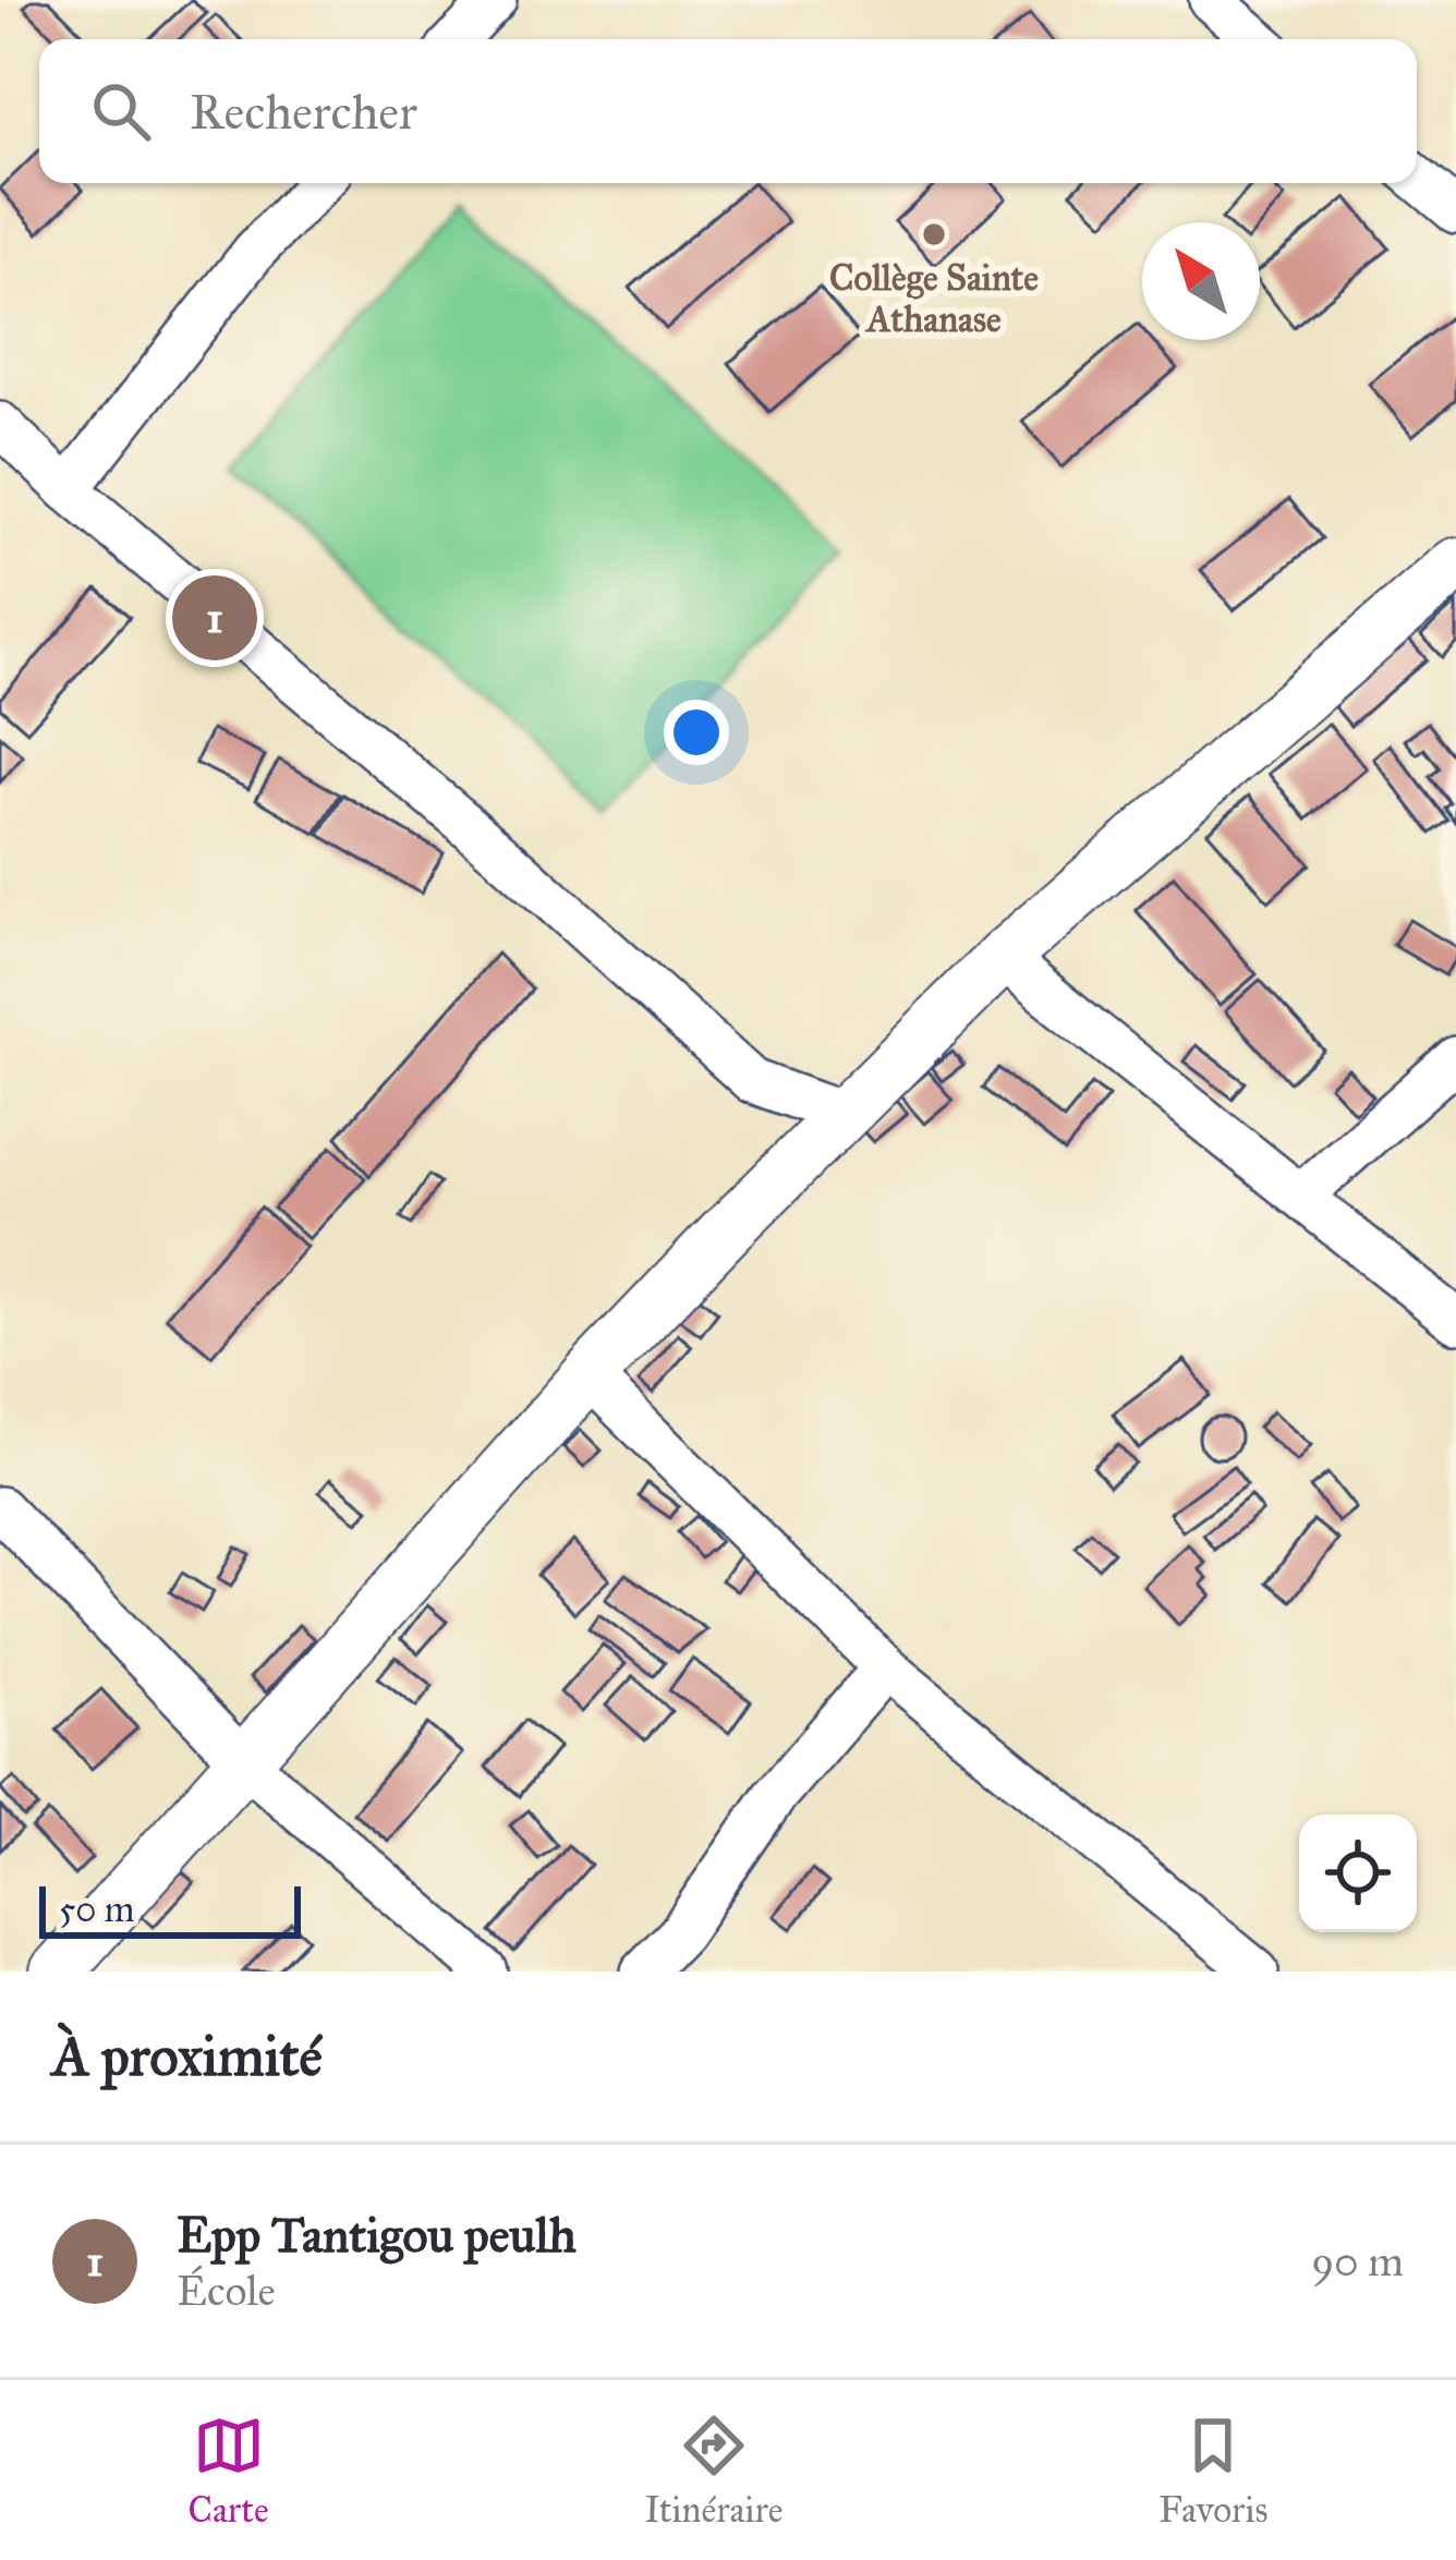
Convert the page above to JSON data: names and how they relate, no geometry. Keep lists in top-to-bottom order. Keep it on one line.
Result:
{"places":["Collège Sainte Athanase"],"scale_bar":"50 m","north":"top left","page":{"search":"Rechercher","pins":"1","scale":"50 m","heading":"À proximité","list":[{"mark":"1","name":"Epp Tantigou peulh","note":"École","value":"90 m"}],"nav":["Carte","Itinéraire","Favoris"]}}
